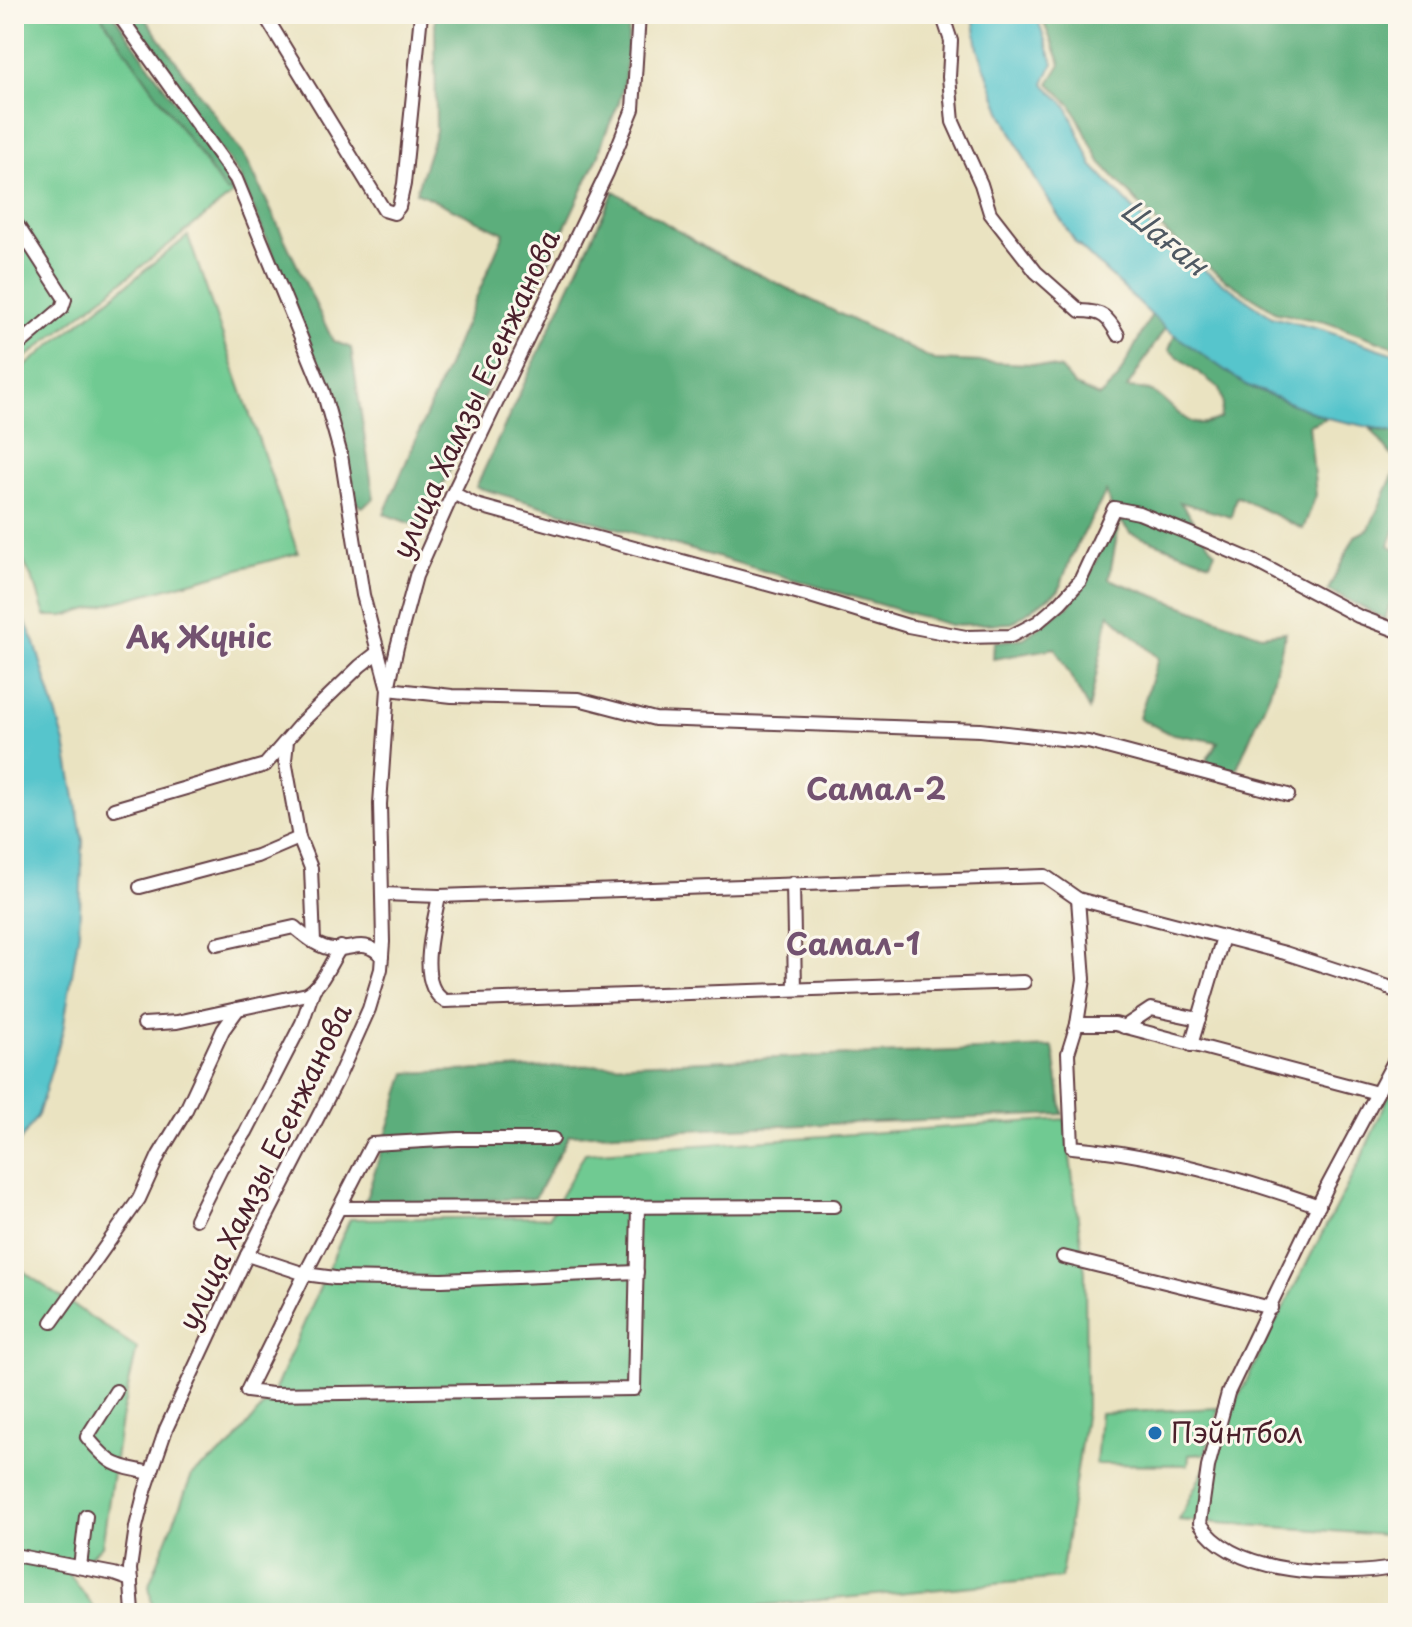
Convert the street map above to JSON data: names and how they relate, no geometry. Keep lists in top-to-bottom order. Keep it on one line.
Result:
{"streets":{"street":["улица Хамзы Есенжанова"]},"districts":["Ақ Жүніс","Самал-2","Самал-1"],"water":["Шаған"],"places":["Пэйнтбол"]}
